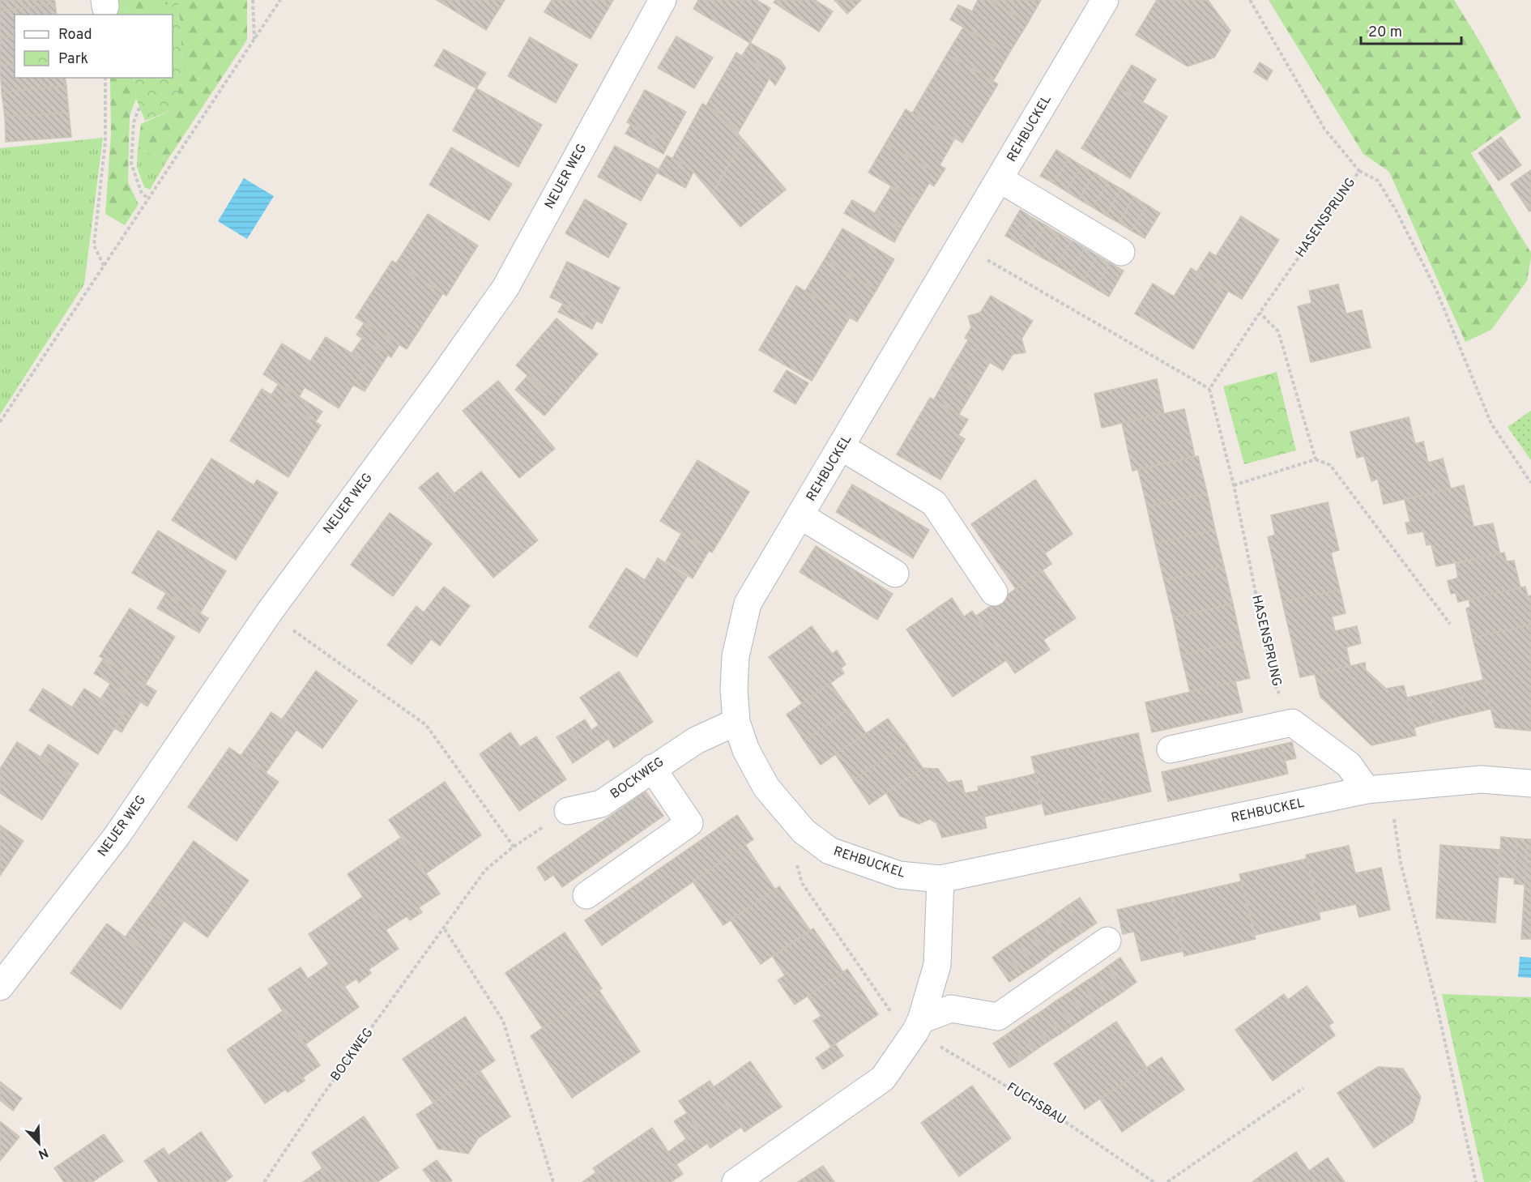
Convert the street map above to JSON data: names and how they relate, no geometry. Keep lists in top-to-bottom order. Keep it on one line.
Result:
{"streets":{"street":["REHBUCKEL","NEUER WEG","BOCKWEG"],"path":["HASENSPRUNG","FUCHSBAU"]},"crossings":[["REHBUCKEL","BOCKWEG"],["REHBUCKEL","FUCHSBAU"]],"legend":["Road","Park"],"scale_bar":"20 m","north":"bottom right"}
